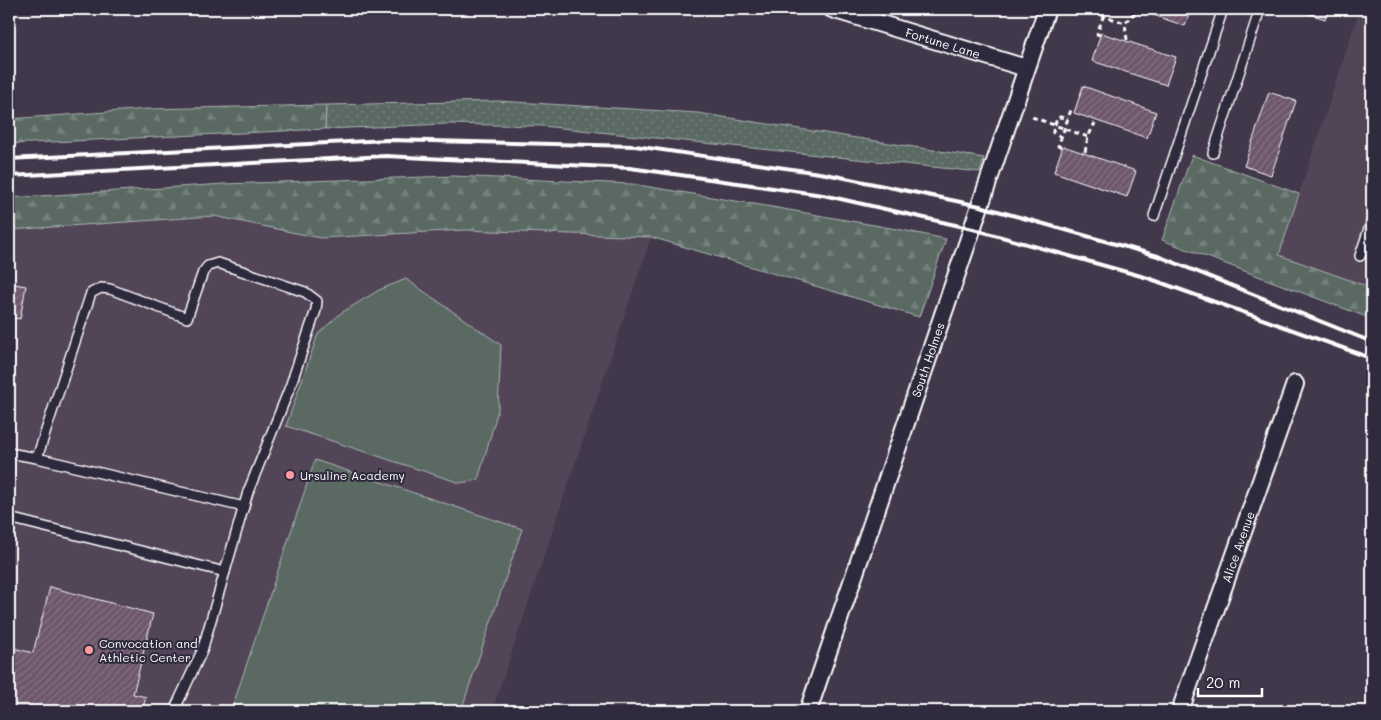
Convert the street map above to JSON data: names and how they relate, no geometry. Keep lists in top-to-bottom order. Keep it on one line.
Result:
{"streets":{"street":["Fortune Lane","South Holmes","Alice Avenue"]},"crossings":[["Fortune Lane","South Holmes"]],"places":["Ursuline Academy","Convocation and Athletic Center"],"scale_bar":"20 m"}
